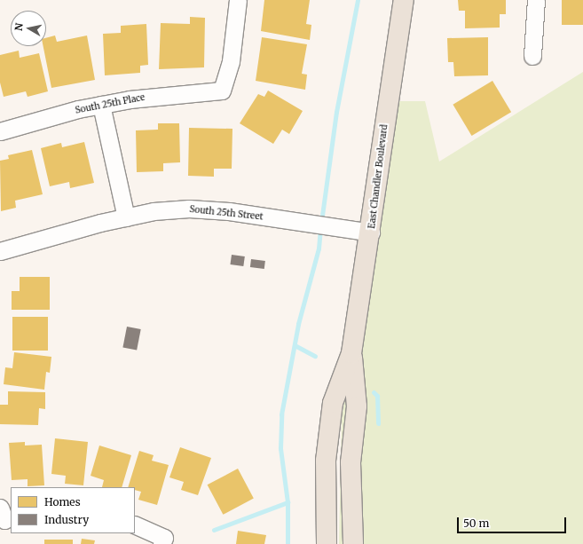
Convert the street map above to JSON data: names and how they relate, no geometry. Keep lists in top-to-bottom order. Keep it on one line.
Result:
{"streets":{"main road":["East Chandler Boulevard"],"street":["South 25th Place","South 25th Street"]},"crossings":[["East Chandler Boulevard","South 25th Street"]],"legend":["Homes","Industry"],"scale_bar":"50 m","north":"left"}
